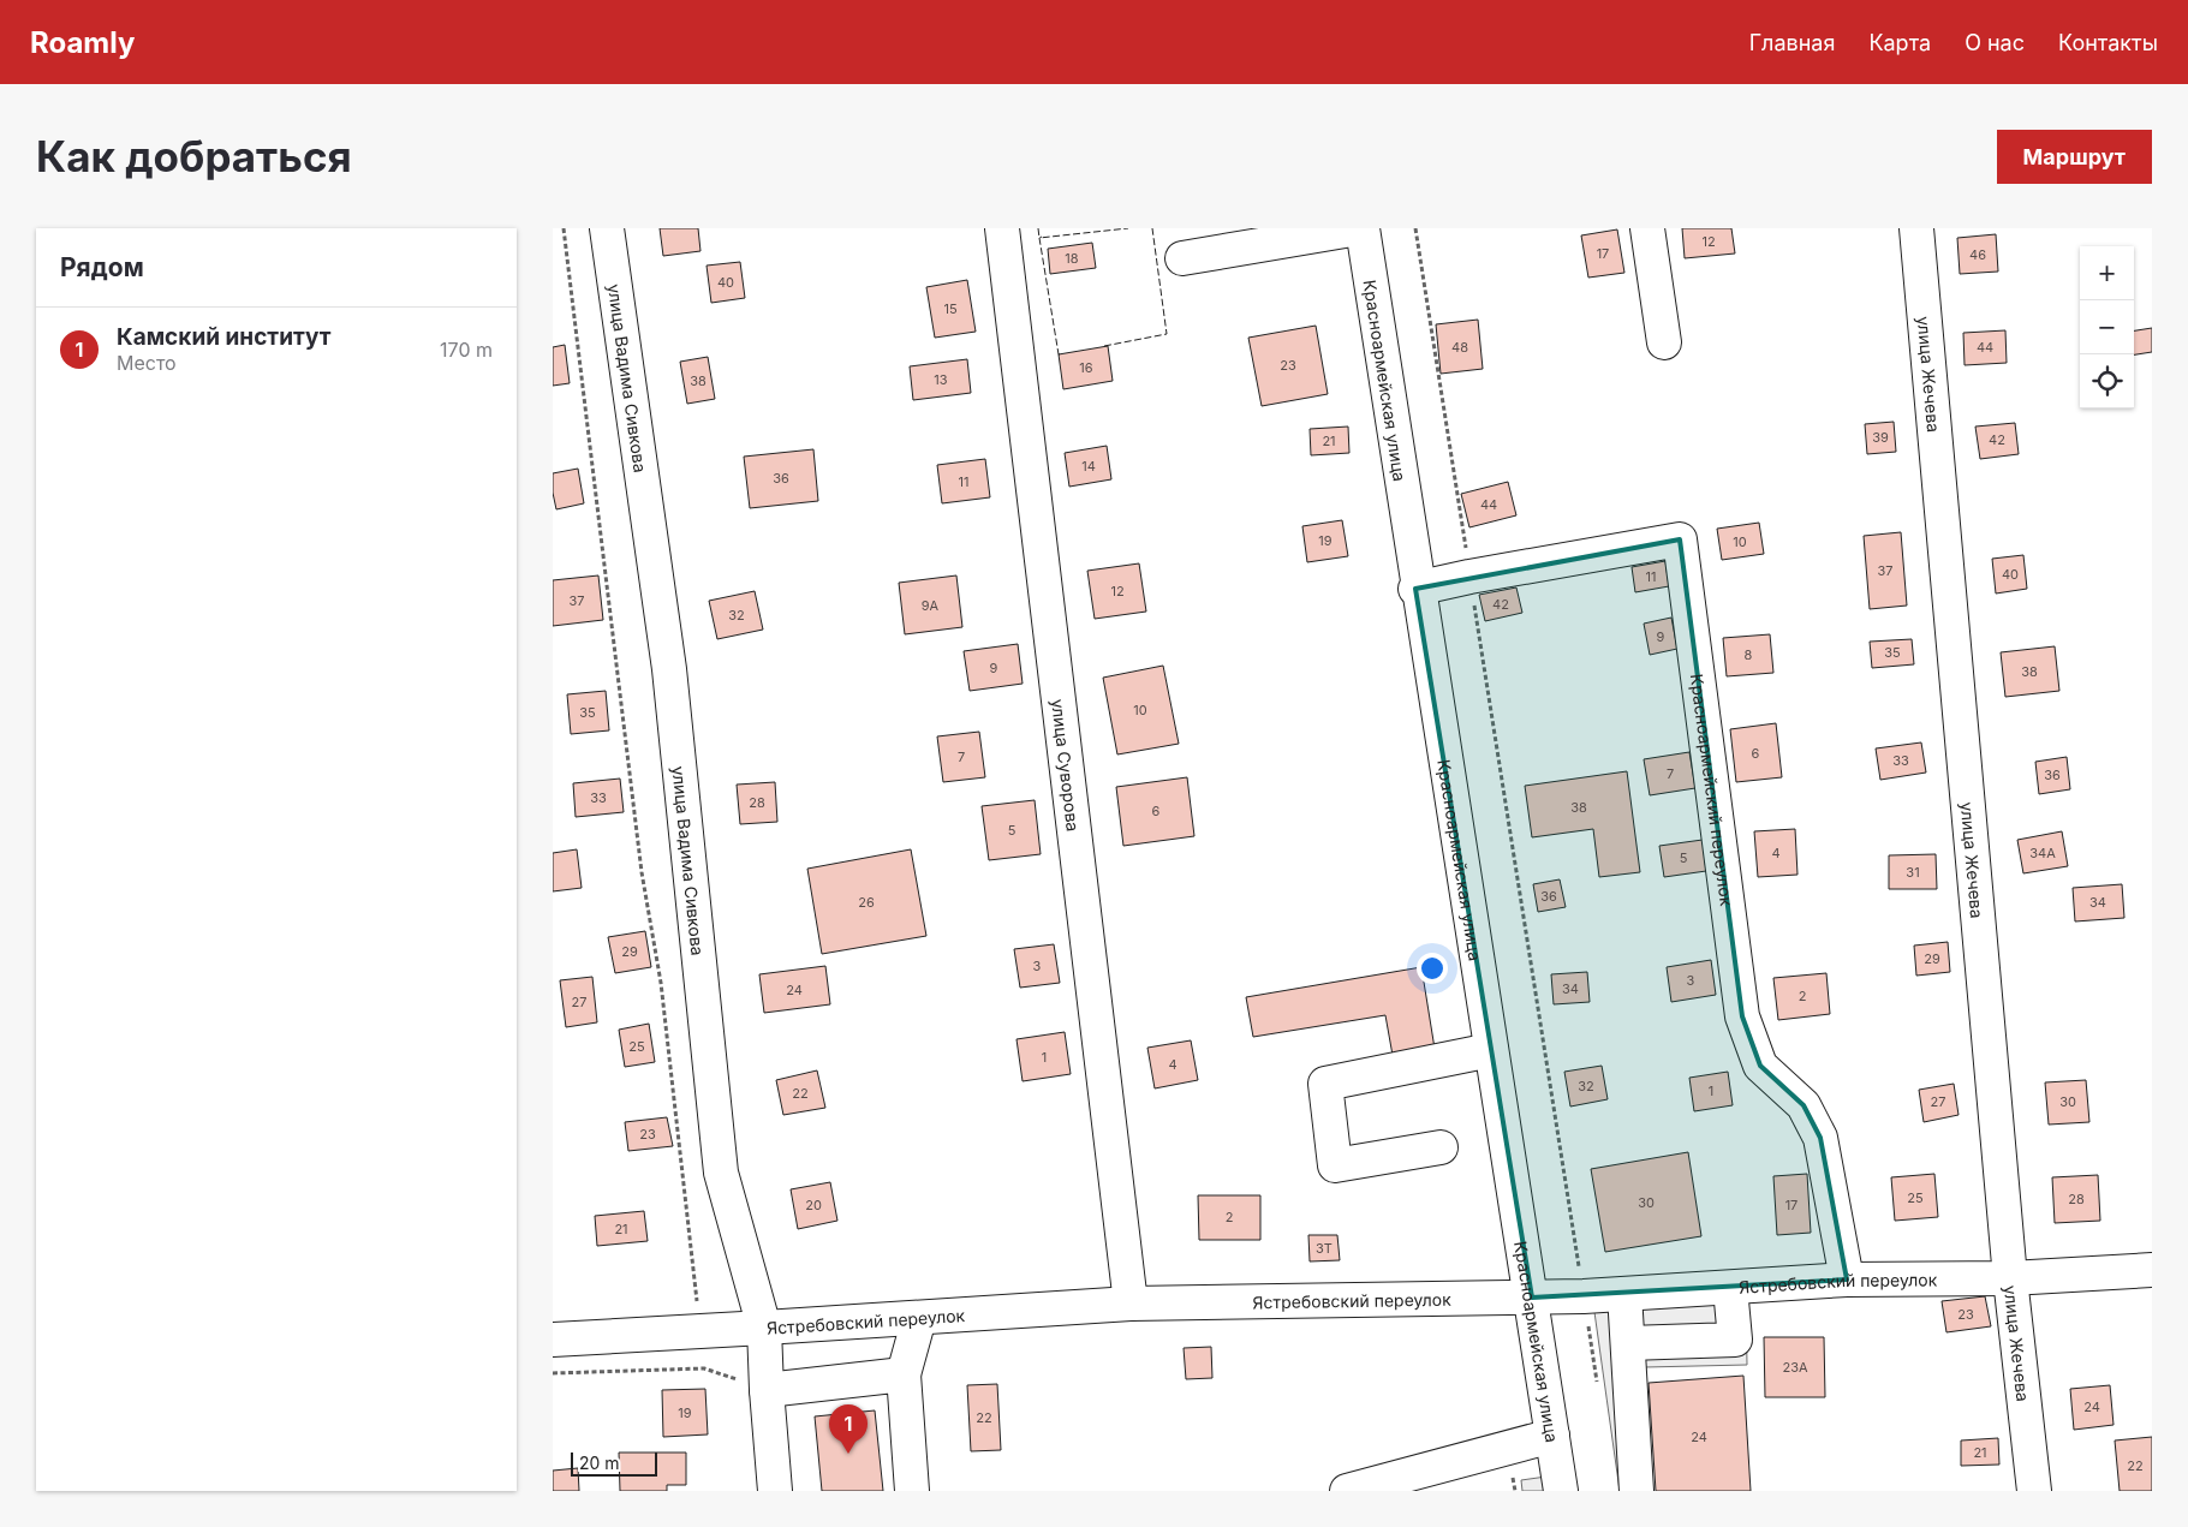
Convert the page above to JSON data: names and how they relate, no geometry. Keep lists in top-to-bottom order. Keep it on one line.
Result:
{"streets":{"street":["улица Жечева","улица Вадима Сивкова","Красноармейская улица","улица Суворова","Красноармейский переулок","Ястребовский переулок"]},"crossings":[["улица Жечева","Ястребовский переулок"],["улица Вадима Сивкова","Ястребовский переулок"],["Красноармейская улица","Красноармейский переулок"],["Красноармейская улица","Ястребовский переулок"],["улица Суворова","Ястребовский переулок"],["Красноармейский переулок","Ястребовский переулок"]],"house_numbers":["12","17","46","18","40","15","48","44","23","16","13","38","39","42","21","14","36","11","44","19","10","37","40","11","12","37","42","9А","32","9","35","8","9","38","10","35","6","7","33","7","36","33","28","38","6","5","4","34А","5","31","36","26","34","29","29","3","3","34","24","2","27","25","1","4","32","1","22","27","30","23","25","28","30","20","17","2","21","3Т","23","23А","24","19","22","24","21","22"],"scale_bar":"20 m","page":{"header":"Roamly","nav":["Главная","Карта","О нас","Контакты"],"buttons":"Маршрут","title":"Как добраться","heading":"Рядом","map_buttons":["+","−"],"list":[{"mark":"1","name":"Камский институт","note":"Место","value":"170 m"}],"pins":"1","scale":"20 m"}}
